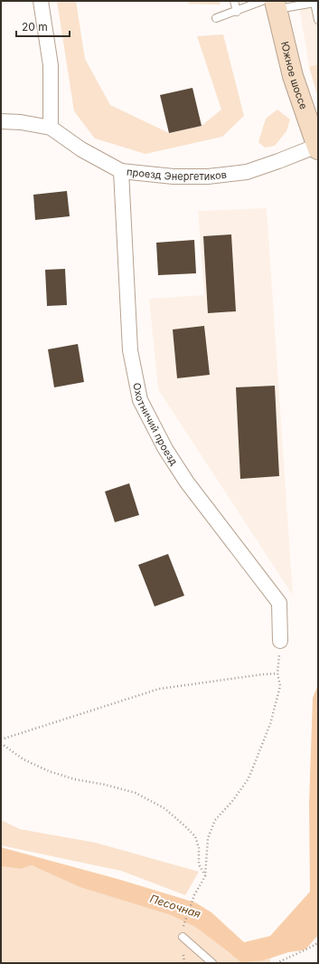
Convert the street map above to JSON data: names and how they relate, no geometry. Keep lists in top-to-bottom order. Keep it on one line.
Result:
{"streets":{"main road":["Южное шоссе"],"street":["проезд Энергетиков","Охотничий проезд"]},"crossings":[["Южное шоссе","проезд Энергетиков"],["проезд Энергетиков","Охотничий проезд"]],"water":["Песочная"],"scale_bar":"20 m"}
